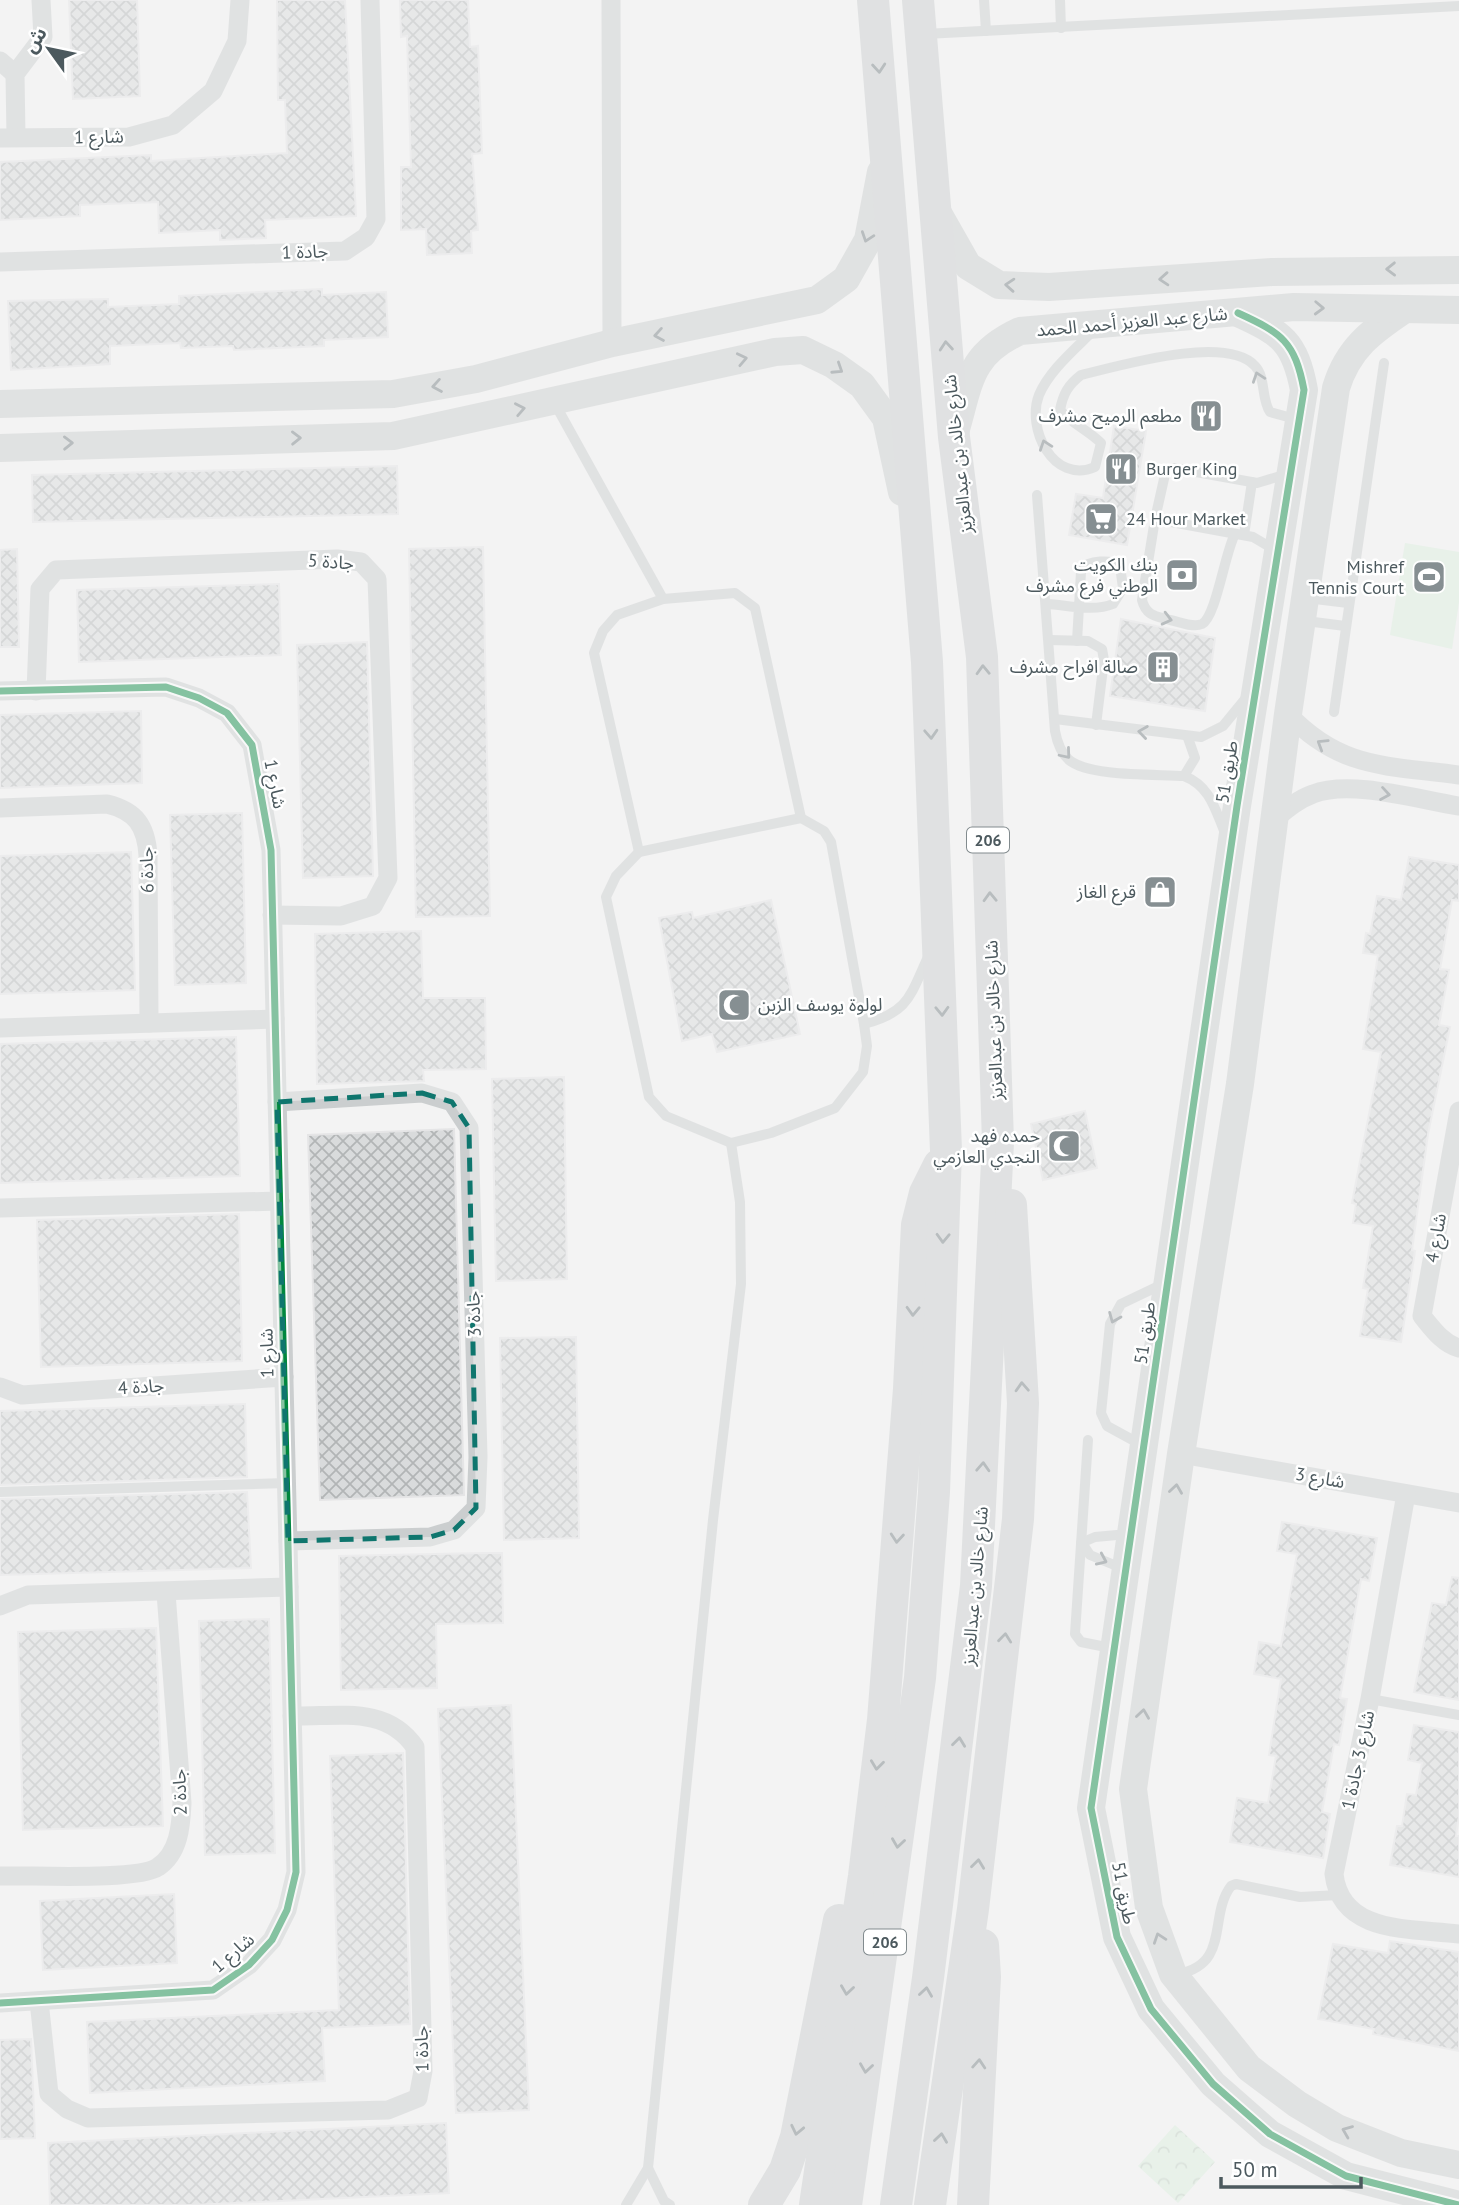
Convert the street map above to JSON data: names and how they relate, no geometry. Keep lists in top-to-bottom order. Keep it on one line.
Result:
{"streets":{"main road":["شارع خالد بن عبدالعزيز","206"],"street":["شارع 1","جادة 1","شارع عبد العزيز أحمد الحمد","جادة 5","طريق 51","جادة 6","شارع 4","جادة 3","جادة 4","شارع 3","شارع 3 جادة 1","جادة 2"]},"crossings":[["شارع 1","جادة 1"],["شارع 1","جادة 5"],["شارع 1","جادة 3"],["شارع 1","جادة 4"],["شارع عبد العزيز أحمد الحمد","شارع خالد بن عبدالعزيز"],["شارع عبد العزيز أحمد الحمد","طريق 51"],["طريق 51","شارع 3"],["شارع 3","شارع 3 جادة 1"]],"places":{"restaurant":["مطعم الرميح مشرف","Burger King"],"supermarket":["24 Hour Market"],"bank":["بنك الكويت الوطني فرع مشرف"],"sports":["Mishref Tennis Court"],"building":["صالة افراح مشرف"],"shop":["قرع الغاز"],"mosque":["لولوة يوسف الزبن","حمده فهد النجدي العازمي"]},"scale_bar":"50 m","north":"top left"}
